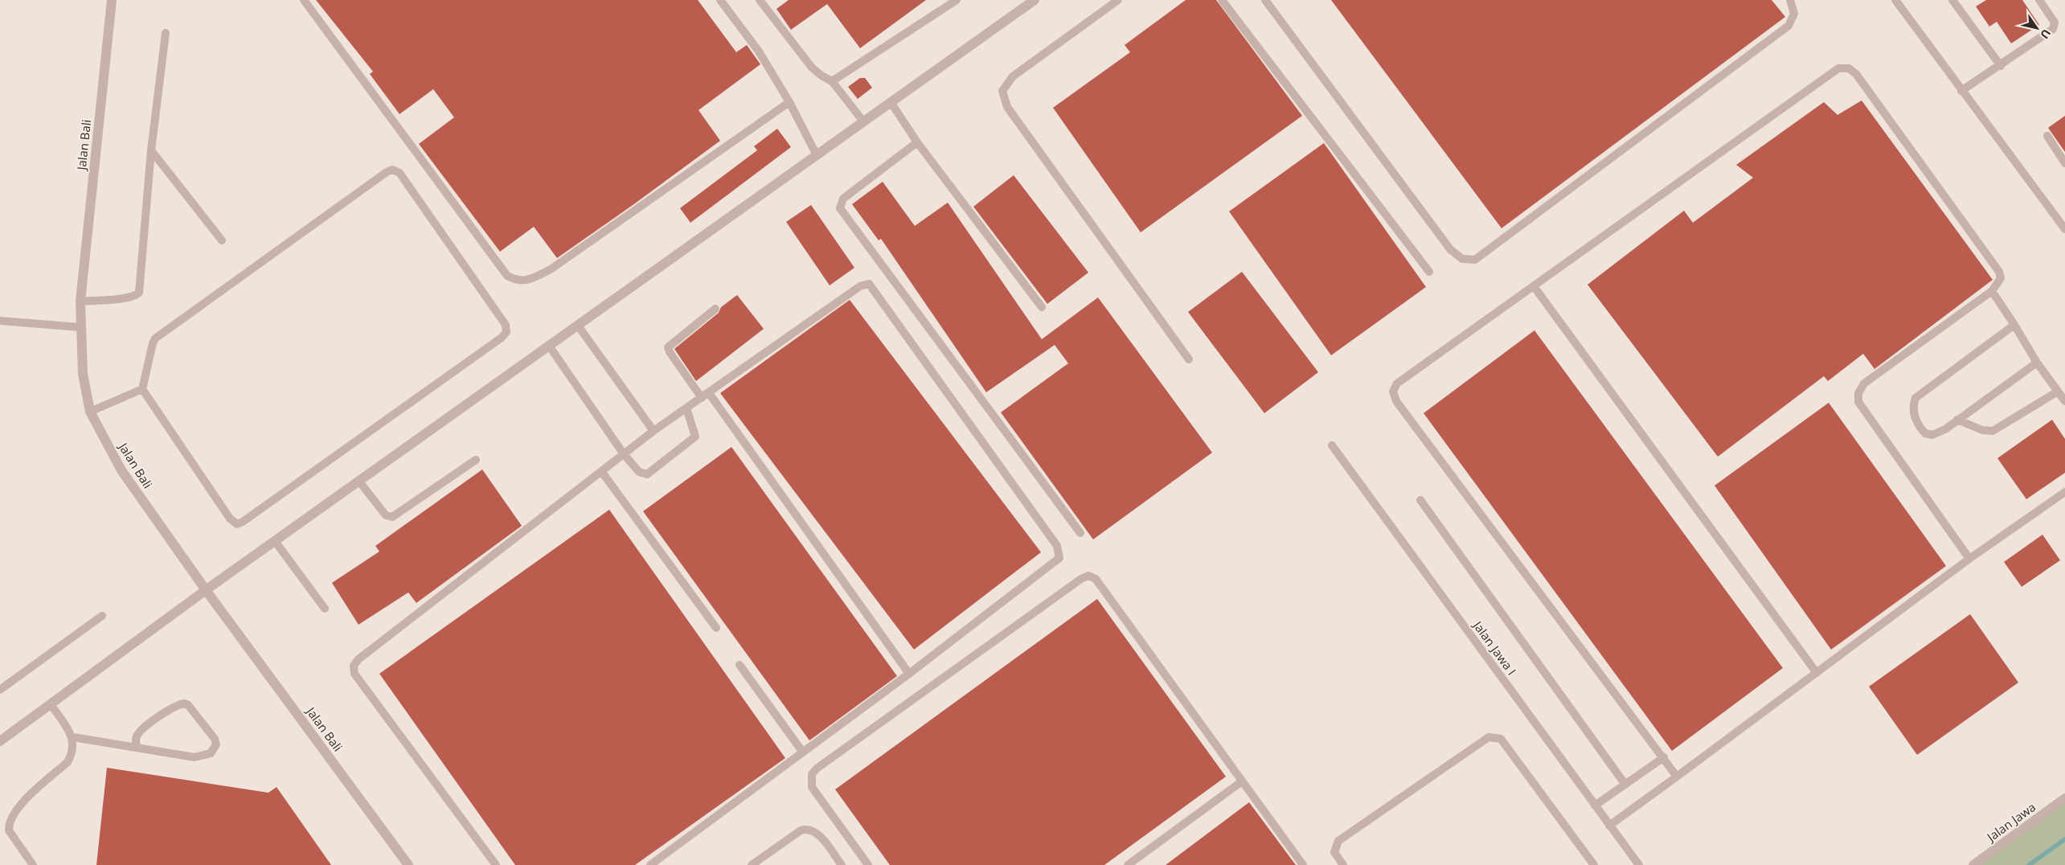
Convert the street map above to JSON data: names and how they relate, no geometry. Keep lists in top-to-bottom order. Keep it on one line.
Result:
{"streets":{"street":["Jalan Bali","Jalan Jawa"],"lane":["Jalan Jawa I"]},"north":"bottom right"}
